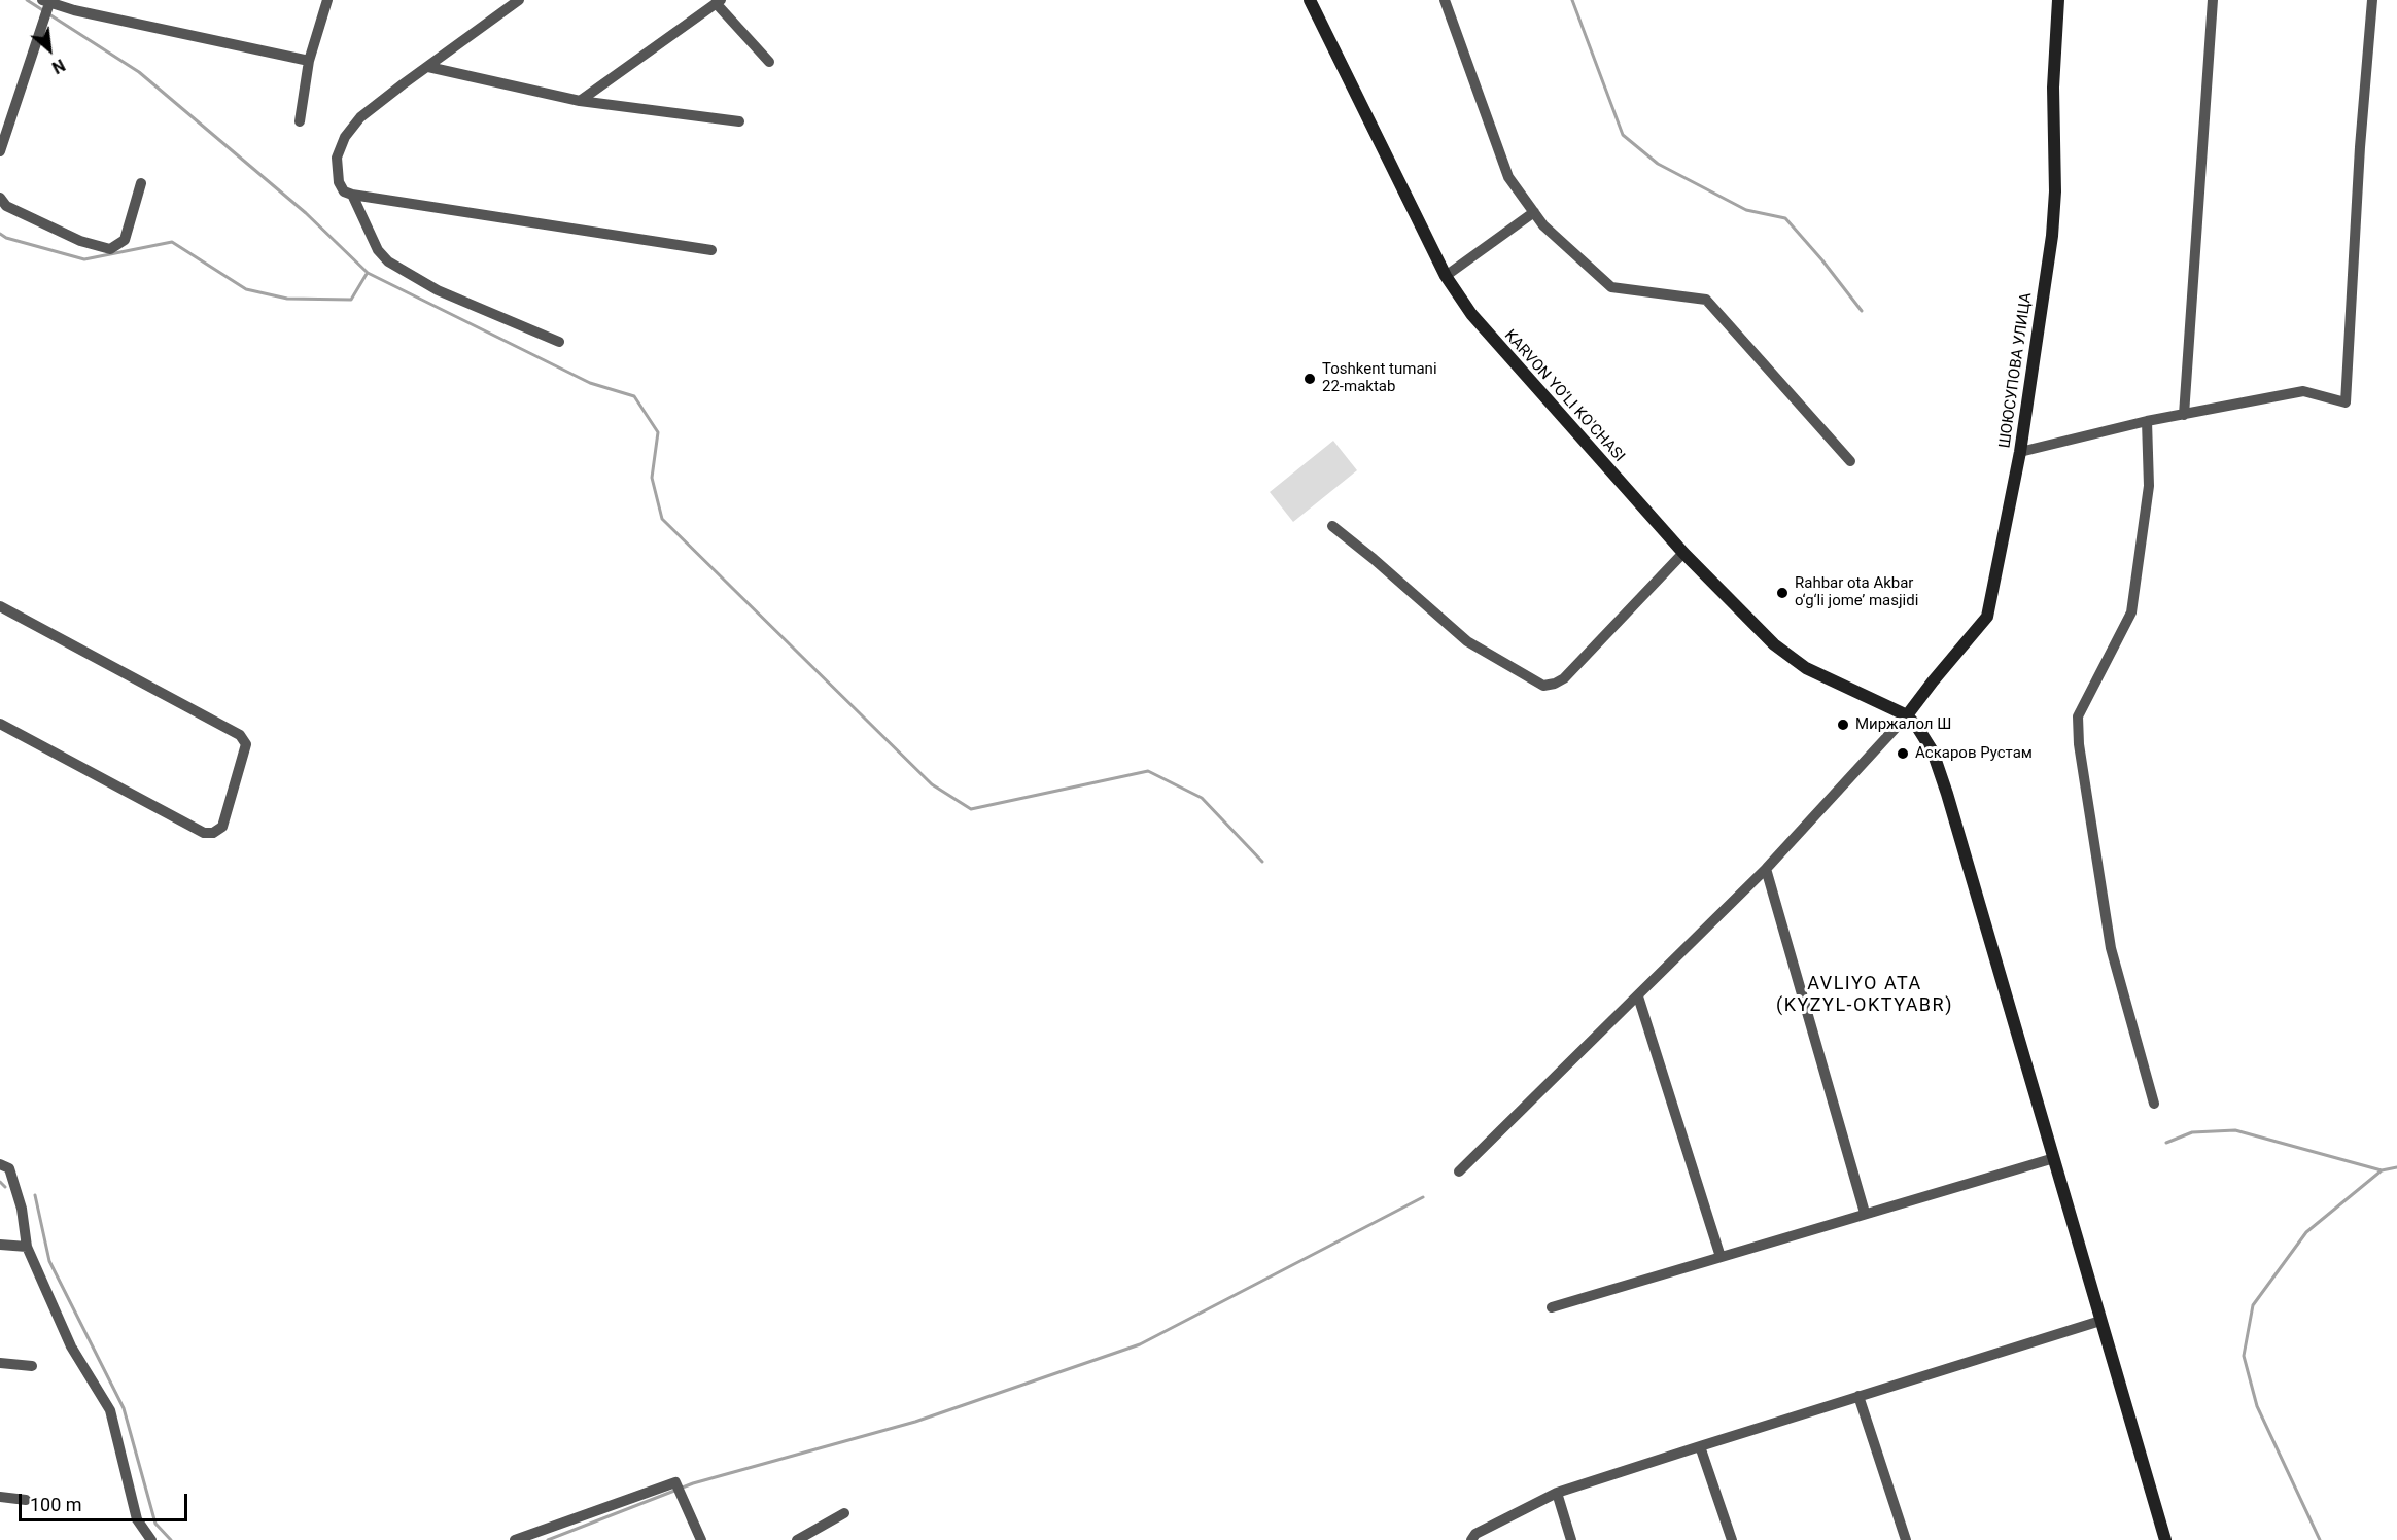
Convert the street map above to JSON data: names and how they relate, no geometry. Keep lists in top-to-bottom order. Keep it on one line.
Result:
{"streets":{"street":["ШОЮСУПОВА УЛИЦА","KARVON YO‘LI KO'CHASI"]},"crossings":[["ШОЮСУПОВА УЛИЦА","KARVON YO‘LI KO'CHASI"]],"districts":["AVLIYO ATA (KYZYL-OKTYABR)"],"places":["Toshkent tumani 22-maktab","Rahbar ota Akbar o‘g‘li jome’ masjidi","Миржалол Ш","Аскаров Рустам"],"scale_bar":"100 m","north":"bottom right"}
